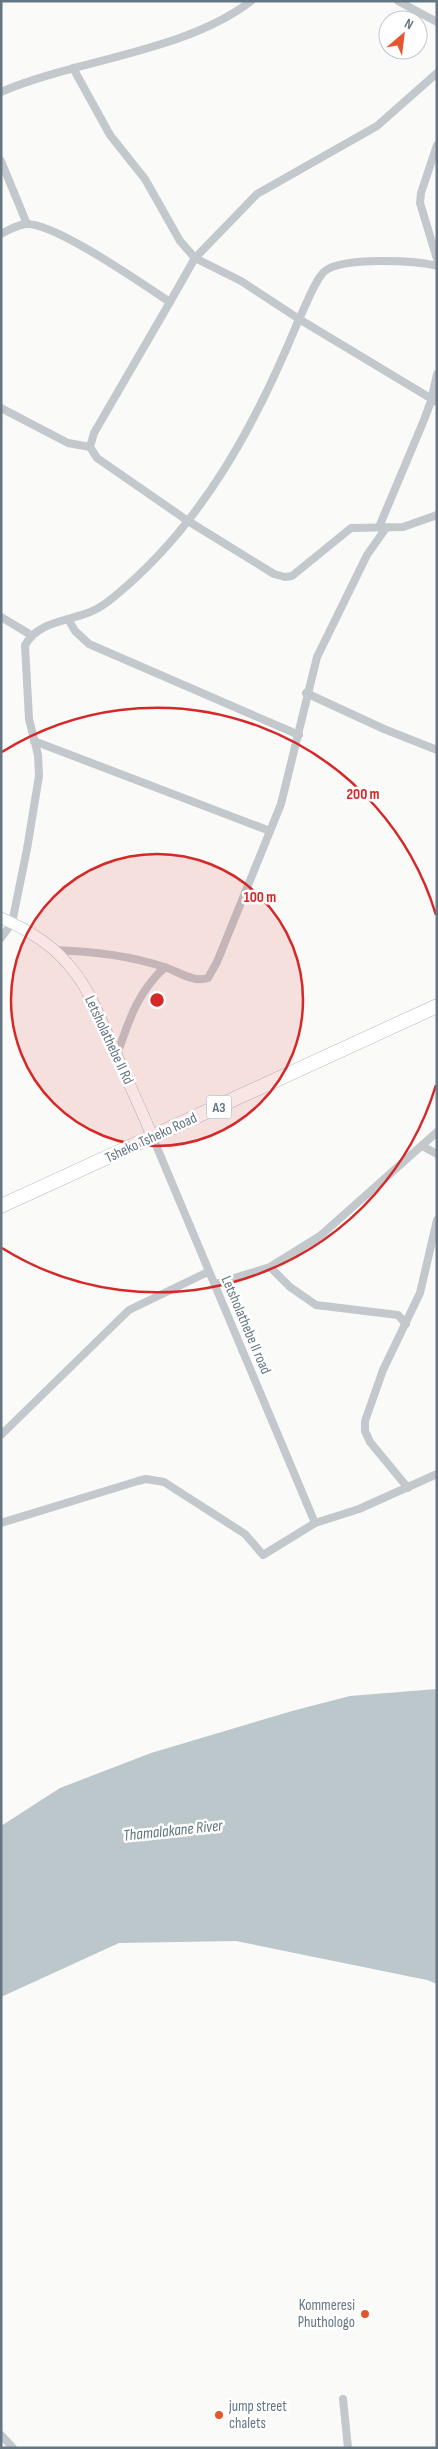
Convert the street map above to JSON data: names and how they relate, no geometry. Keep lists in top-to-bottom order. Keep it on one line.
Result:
{"streets":{"highway":["A3","Tsheko Tsheko Road"],"street":["Letsholathebe II Rd","Letsholathebe II road"]},"crossings":[["Letsholathebe II Rd","Tsheko Tsheko Road"],["Letsholathebe II Rd","Letsholathebe II road"],["Tsheko Tsheko Road","Letsholathebe II road"]],"water":["Thamalakane River"],"places":["Kommeresi Phuthologo","jump street chalets"],"north":"top right","rings":["200 m","100 m"]}
